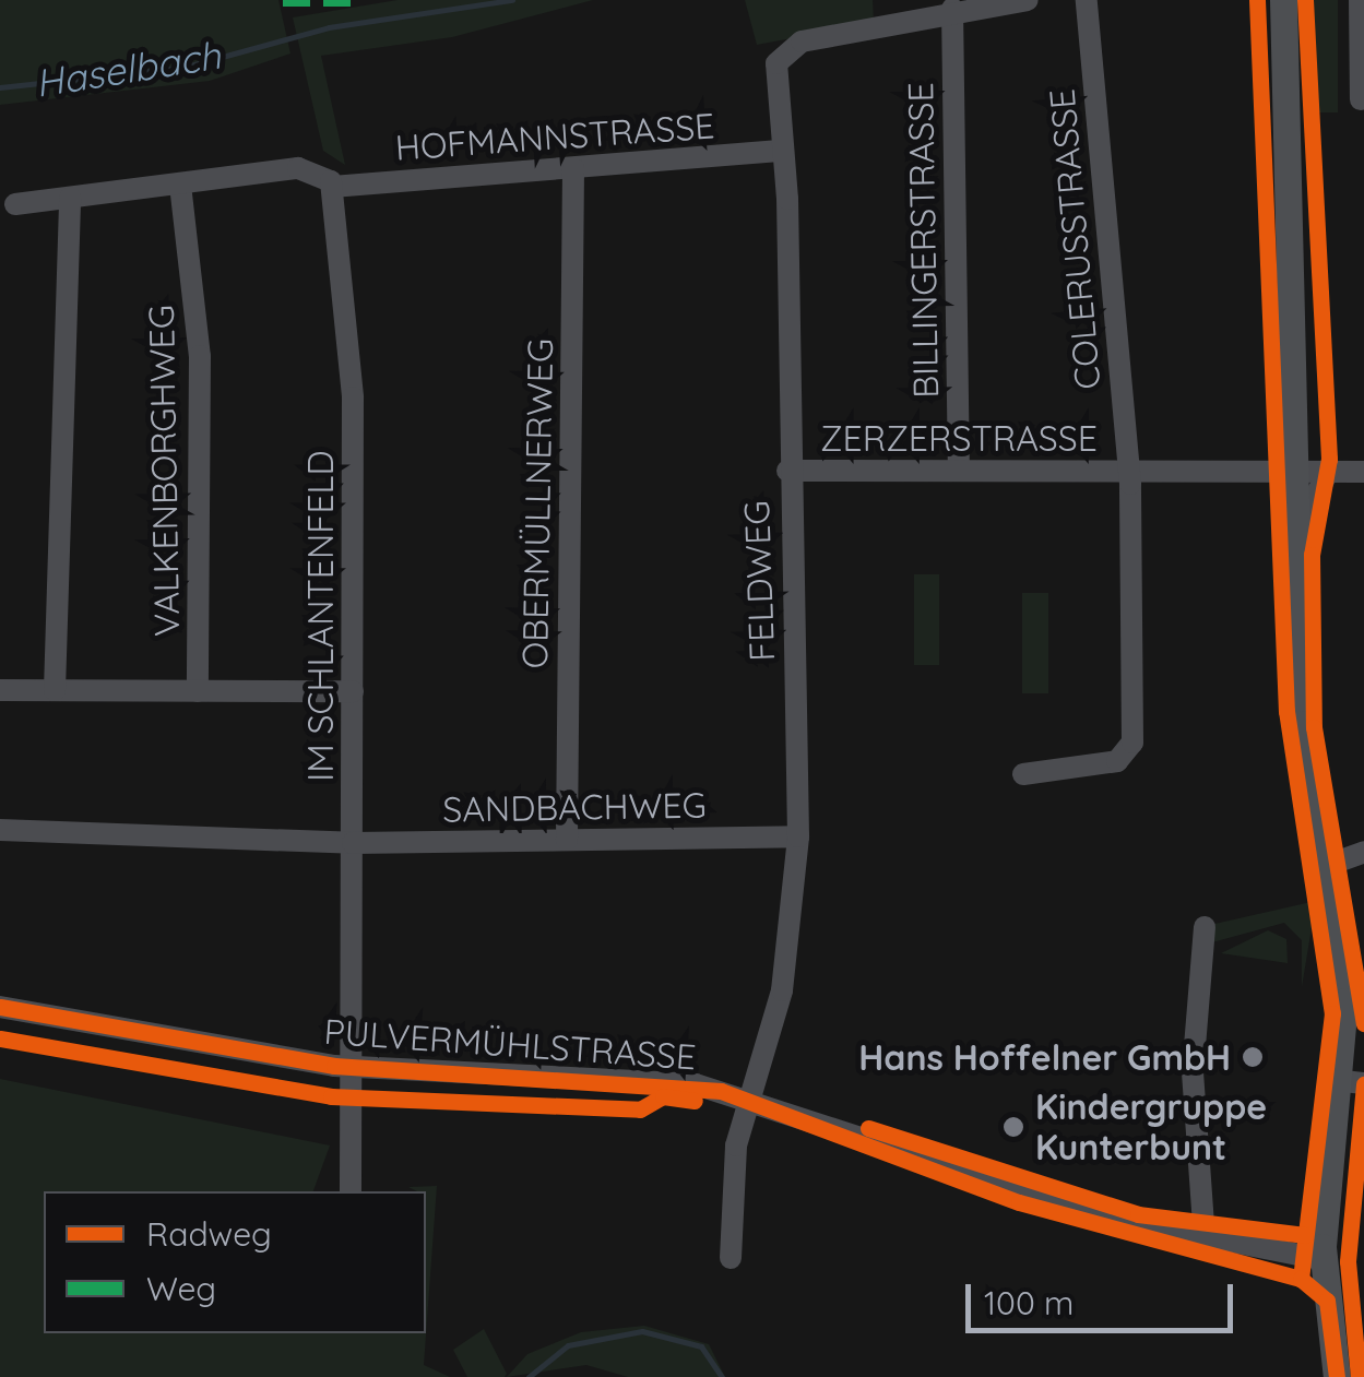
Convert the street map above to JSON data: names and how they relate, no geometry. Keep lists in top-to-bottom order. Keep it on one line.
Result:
{"streets":{"street":["HOFMANNSTRASSE","COLERUSSTRASSE","BILLINGERSTRASSE","ZERZERSTRASSE","VALKENBORGHWEG","OBERMÜLLNERWEG","FELDWEG","IM SCHLANTENFELD","SANDBACHWEG","PULVERMÜHLSTRASSE"]},"crossings":[["HOFMANNSTRASSE","VALKENBORGHWEG"],["HOFMANNSTRASSE","OBERMÜLLNERWEG"],["HOFMANNSTRASSE","FELDWEG"],["HOFMANNSTRASSE","IM SCHLANTENFELD"],["COLERUSSTRASSE","ZERZERSTRASSE"],["BILLINGERSTRASSE","ZERZERSTRASSE"],["BILLINGERSTRASSE","FELDWEG"],["ZERZERSTRASSE","FELDWEG"],["OBERMÜLLNERWEG","SANDBACHWEG"],["FELDWEG","SANDBACHWEG"],["FELDWEG","PULVERMÜHLSTRASSE"],["IM SCHLANTENFELD","SANDBACHWEG"],["IM SCHLANTENFELD","PULVERMÜHLSTRASSE"]],"water":["Haselbach"],"places":["Hans Hoffelner GmbH","Kindergruppe Kunterbunt"],"legend":["Radweg","Weg"],"scale_bar":"100 m"}
